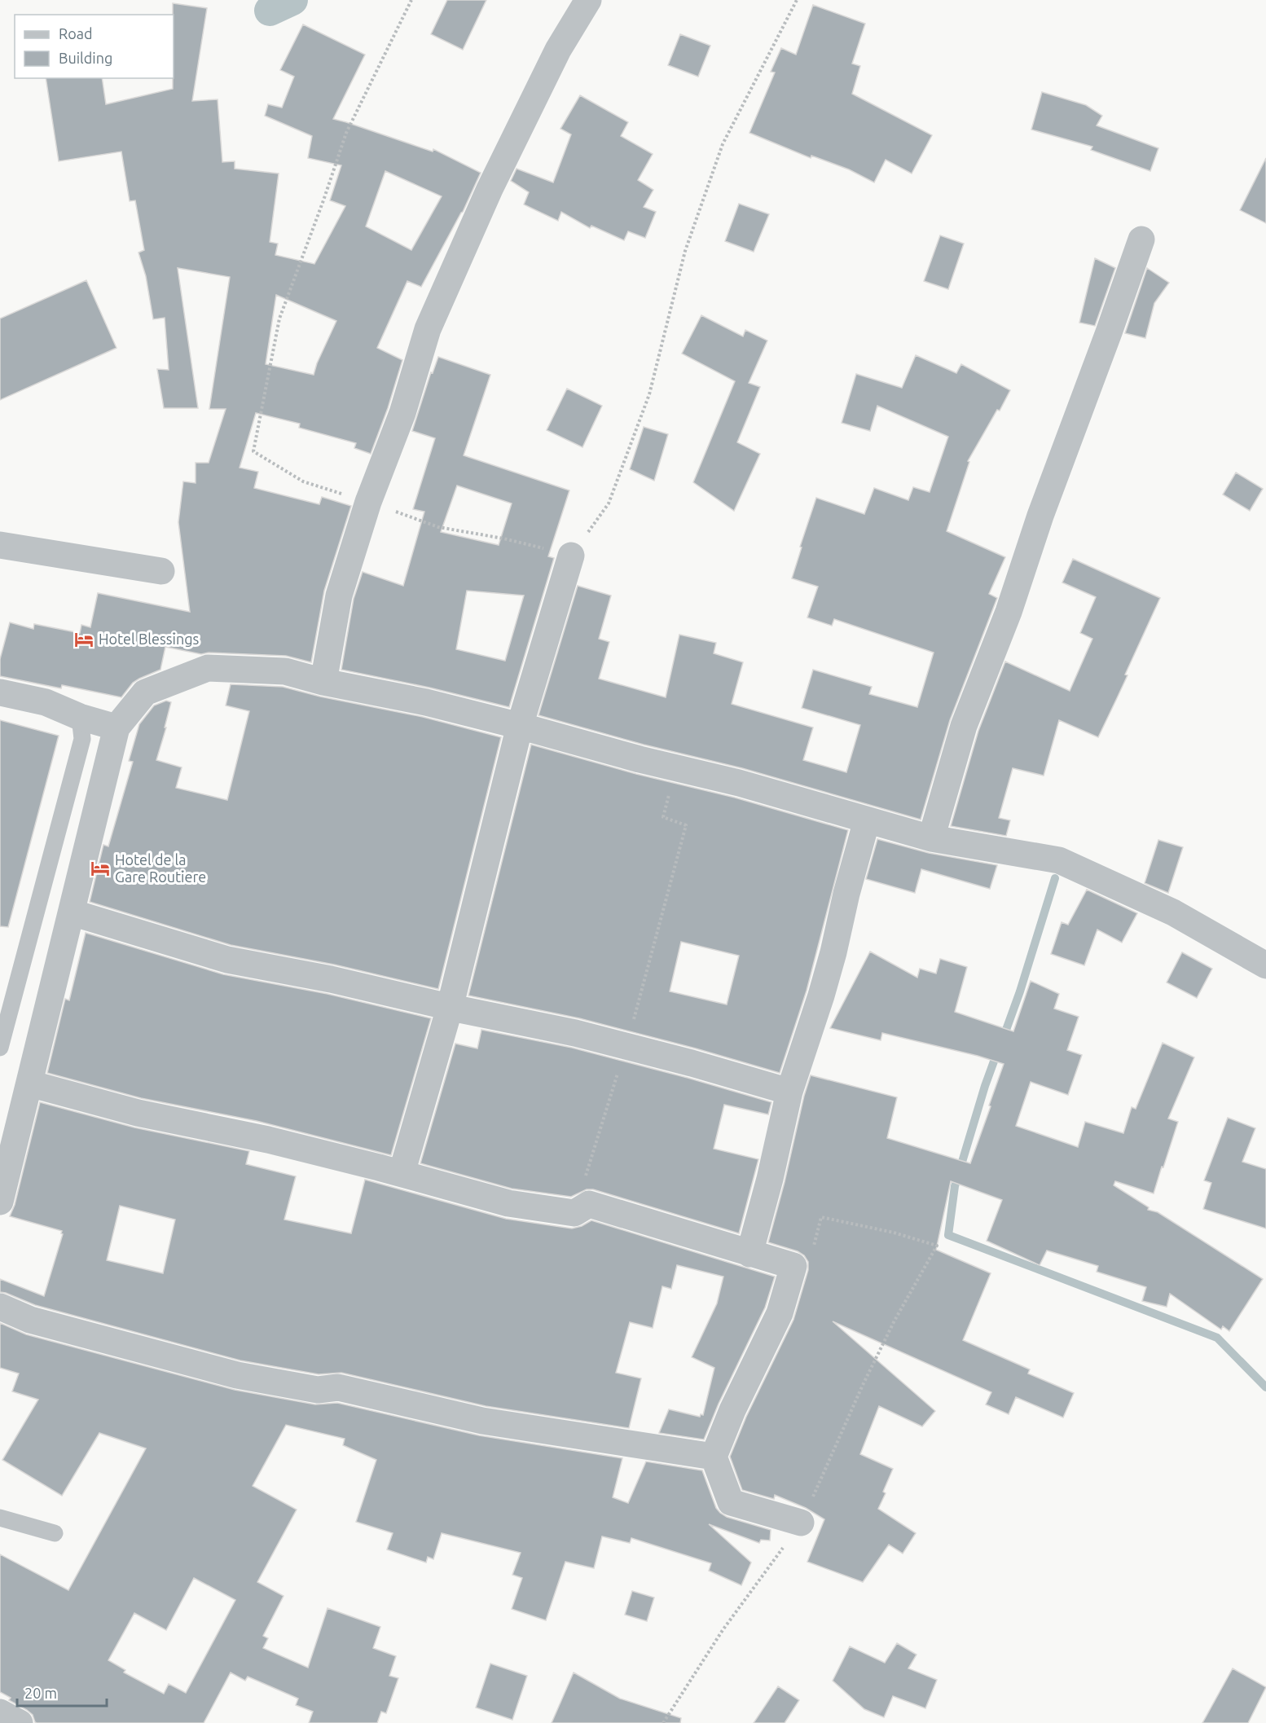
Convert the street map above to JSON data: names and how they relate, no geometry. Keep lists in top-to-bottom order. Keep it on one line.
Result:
{"places":{"hotel":["Hotel Blessings","Hotel de la Gare Routiere"]},"legend":["Road","Building"],"scale_bar":"20 m"}
